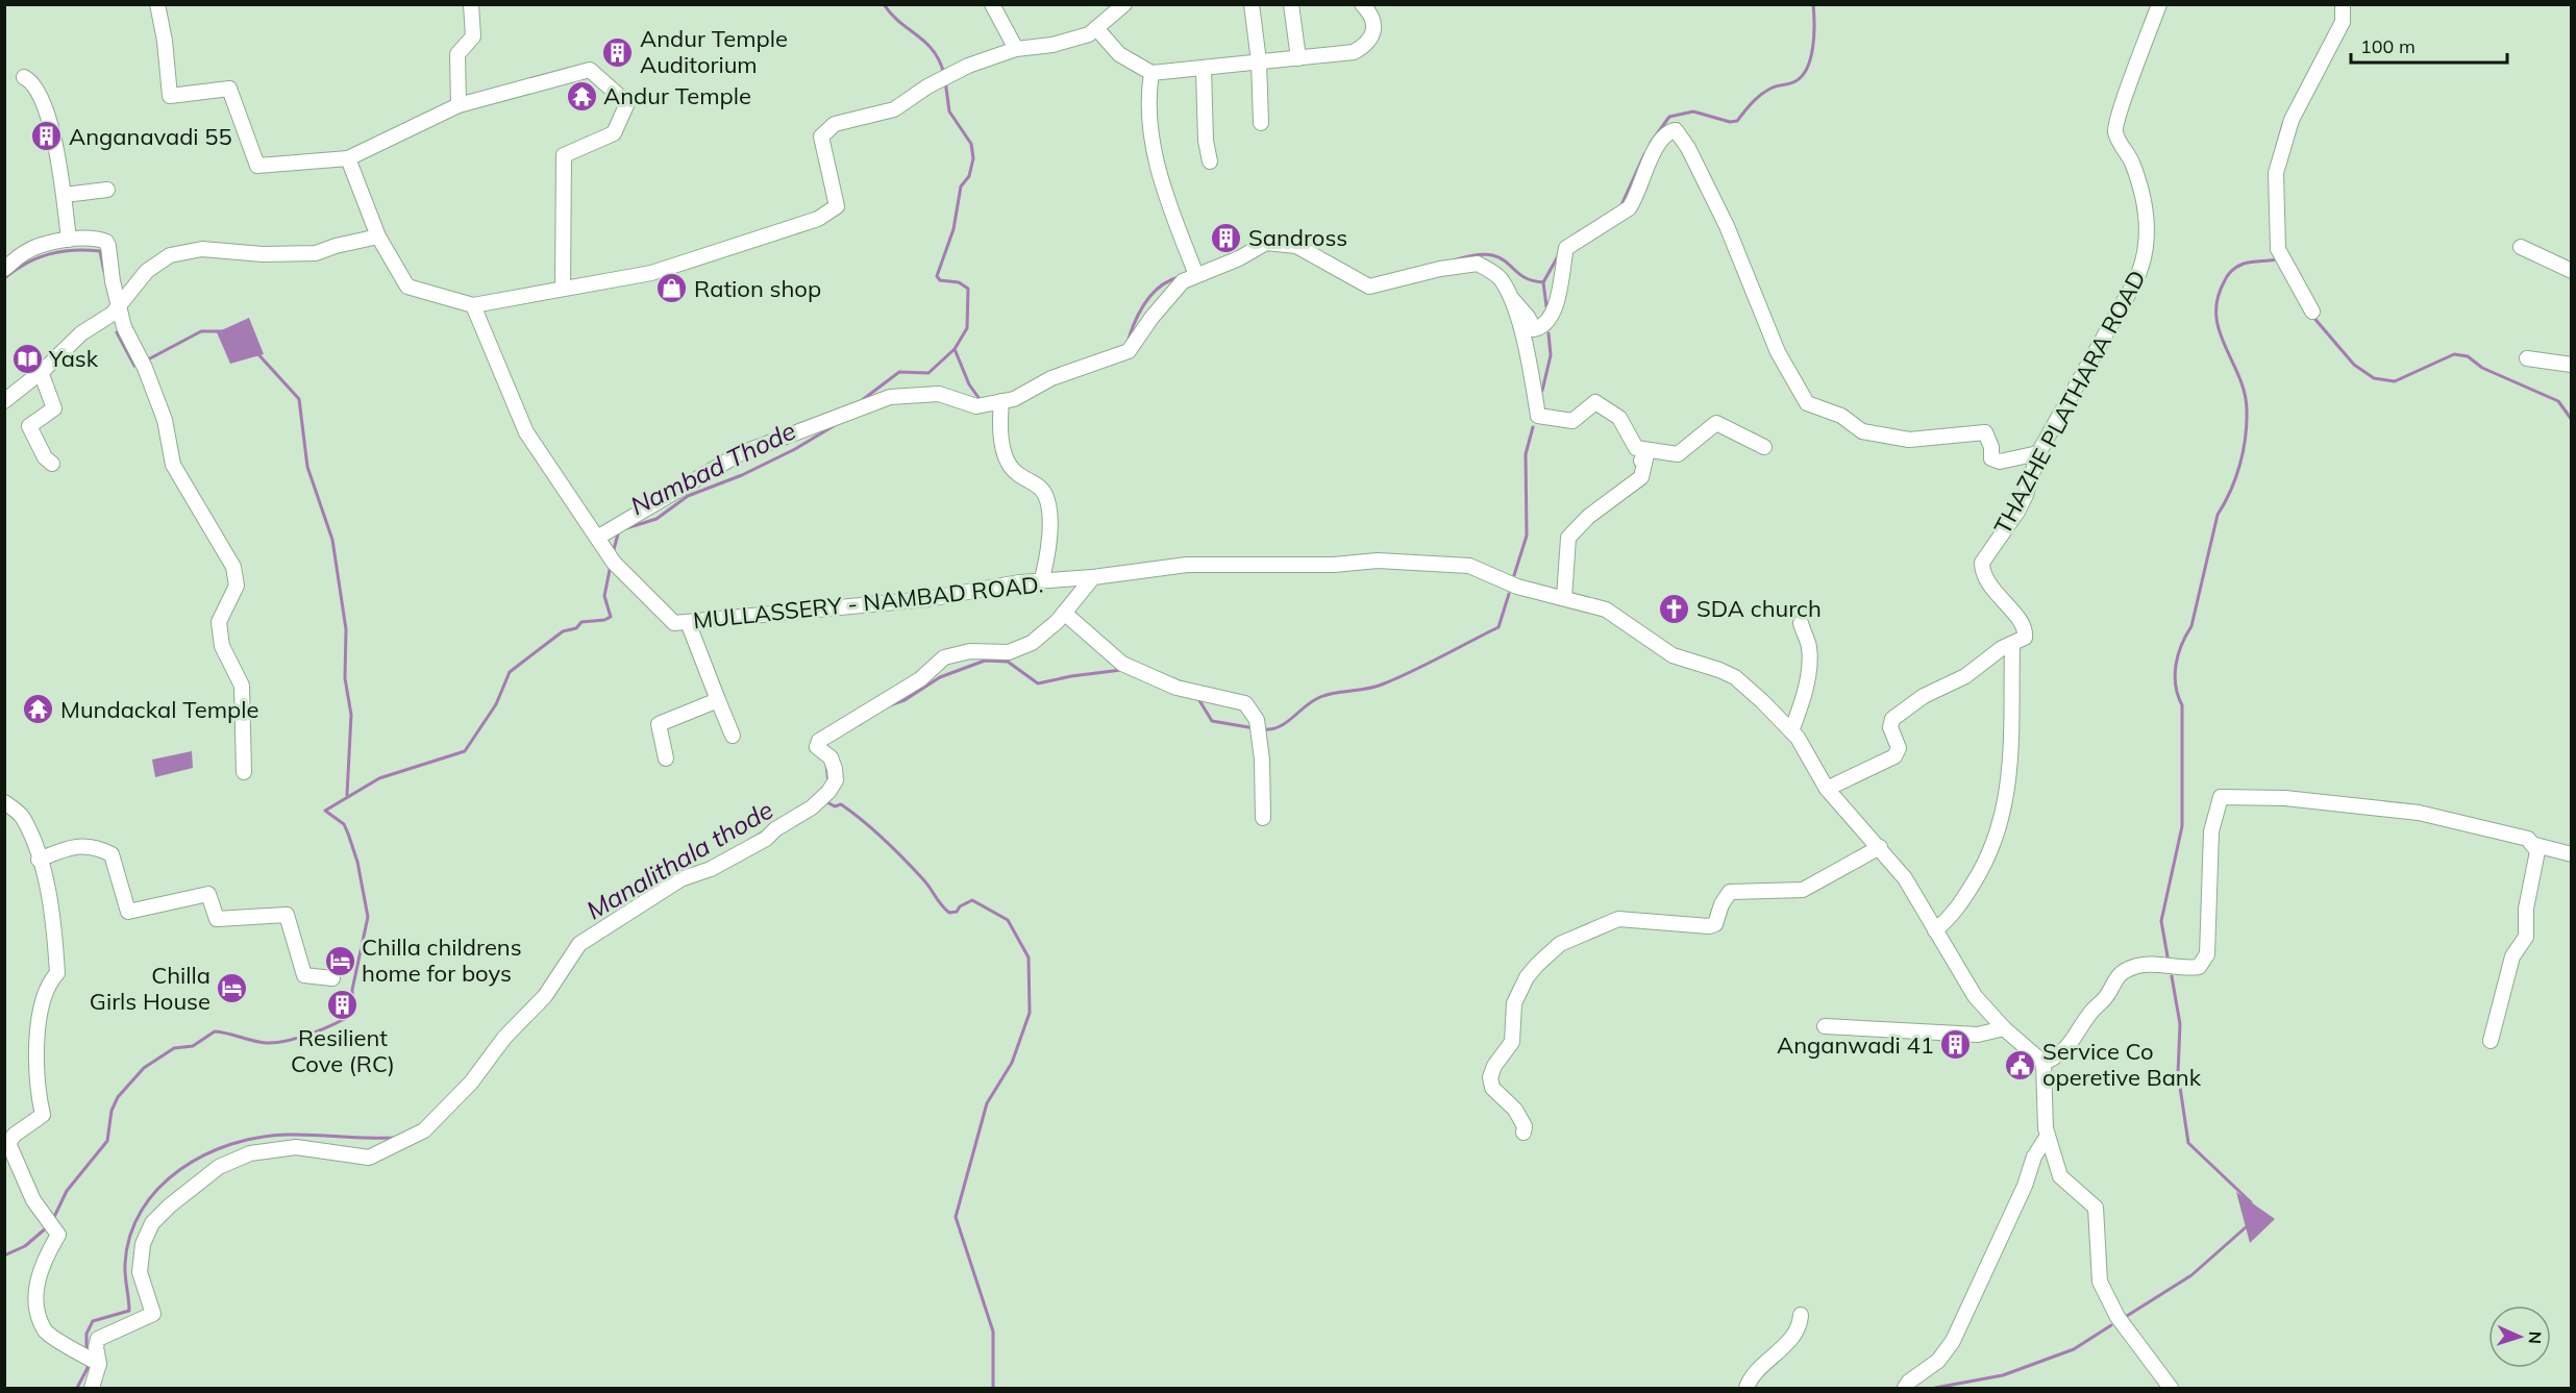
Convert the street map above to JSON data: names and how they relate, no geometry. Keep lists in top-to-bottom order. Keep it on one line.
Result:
{"streets":{"street":["THAZHE PLATHARA ROAD","MULLASSERY - NAMBAD ROAD."]},"water":["Nambad Thode","Manalithala thode"],"places":{"building":["Andur Temple Auditorium","Anganavadi 55","Sandross","Resilient Cove (RC)","Anganwadi 41"],"temple":["Andur Temple","Mundackal Temple"],"shop":["Ration shop"],"library":["Yask"],"church":["SDA church"],"hotel":["Chilla childrens home for boys","Chilla Girls House"],"public building":["Service Co operetive Bank"]},"scale_bar":"100 m","north":"right"}
